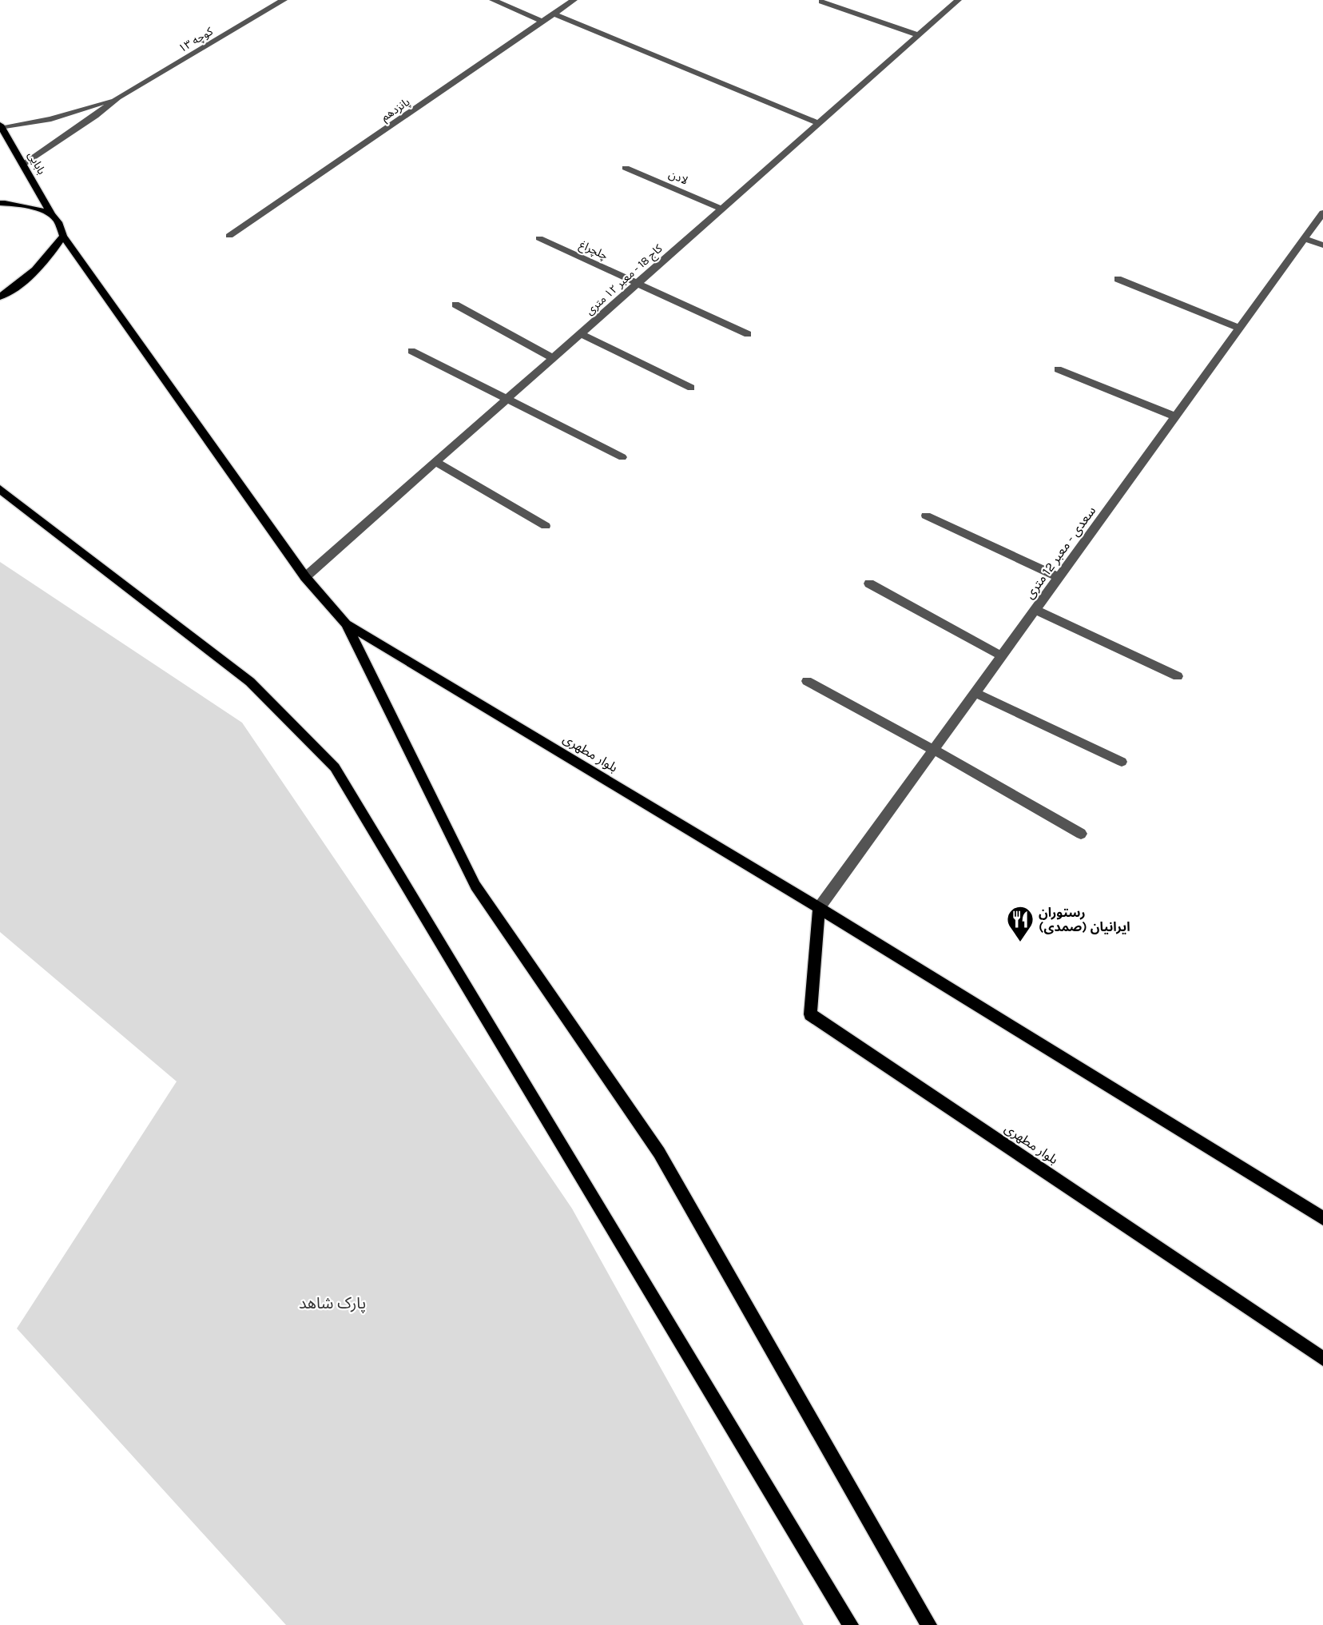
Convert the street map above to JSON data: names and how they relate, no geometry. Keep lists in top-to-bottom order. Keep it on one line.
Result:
{"streets":{"main road":["بابایی","بلوار مطهری"],"street":["کوچه ۱۳","پانزدهم","لادن","چلچراغ","کاج 18 - معبر ۱۲ متری","سعدی - معبر 12 متری"]},"crossings":[["کوچه ۱۳","بابایی"],["بابایی","کاج 18 - معبر ۱۲ متری"],["بابایی","بلوار مطهری"],["لادن","کاج 18 - معبر ۱۲ متری"],["چلچراغ","کاج 18 - معبر ۱۲ متری"],["سعدی - معبر 12 متری","بلوار مطهری"]],"parks":["پارک شاهد"],"places":{"restaurant":["رستوران ایرانیان (صمدی)"]}}
